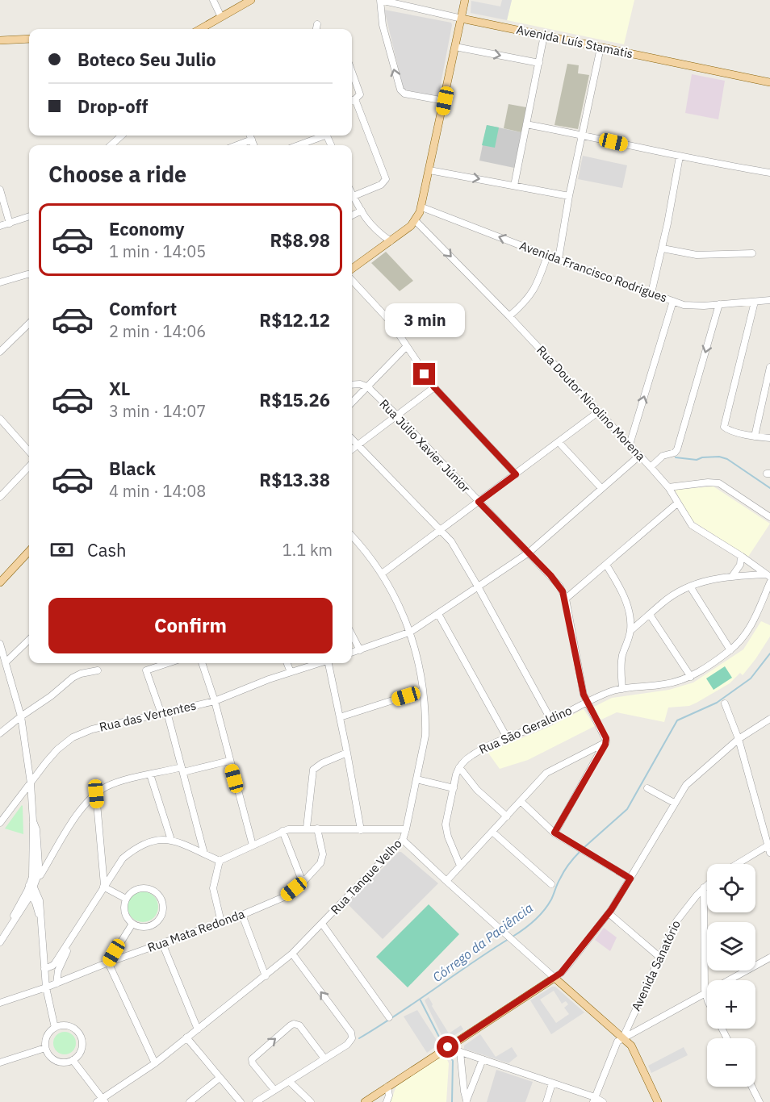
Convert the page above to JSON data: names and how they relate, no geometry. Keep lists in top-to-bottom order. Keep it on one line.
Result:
{"streets":{"main road":["Avenida Luís Stamatis"],"street":["Avenida Francisco Rodrigues","Rua Doutor Nicolino Morena","Rua Júlio Xavier Júnior","Rua das Vertentes","Rua São Geraldino","Rua Tanque Velho","Rua Mata Redonda","Avenida Sanatório"]},"crossings":[["Rua Júlio Xavier Júnior","Rua São Geraldino"]],"water":["Córrego da Paciência"],"page":{"banner":["Boteco Seu Julio","Drop-off"],"heading":"Choose a ride","list":[{"name":"Economy","note":"1 min · 14:05","value":"R$8.98"},{"name":"Comfort","note":"2 min · 14:06","value":"R$12.12"},{"name":"XL","note":"3 min · 14:07","value":"R$15.26"},{"name":"Black","note":"4 min · 14:08","value":"R$13.38"}],"bubble":"3 min","pay":["Cash","1.1 km"],"buttons":"Confirm","map_buttons":["+","−"]}}
